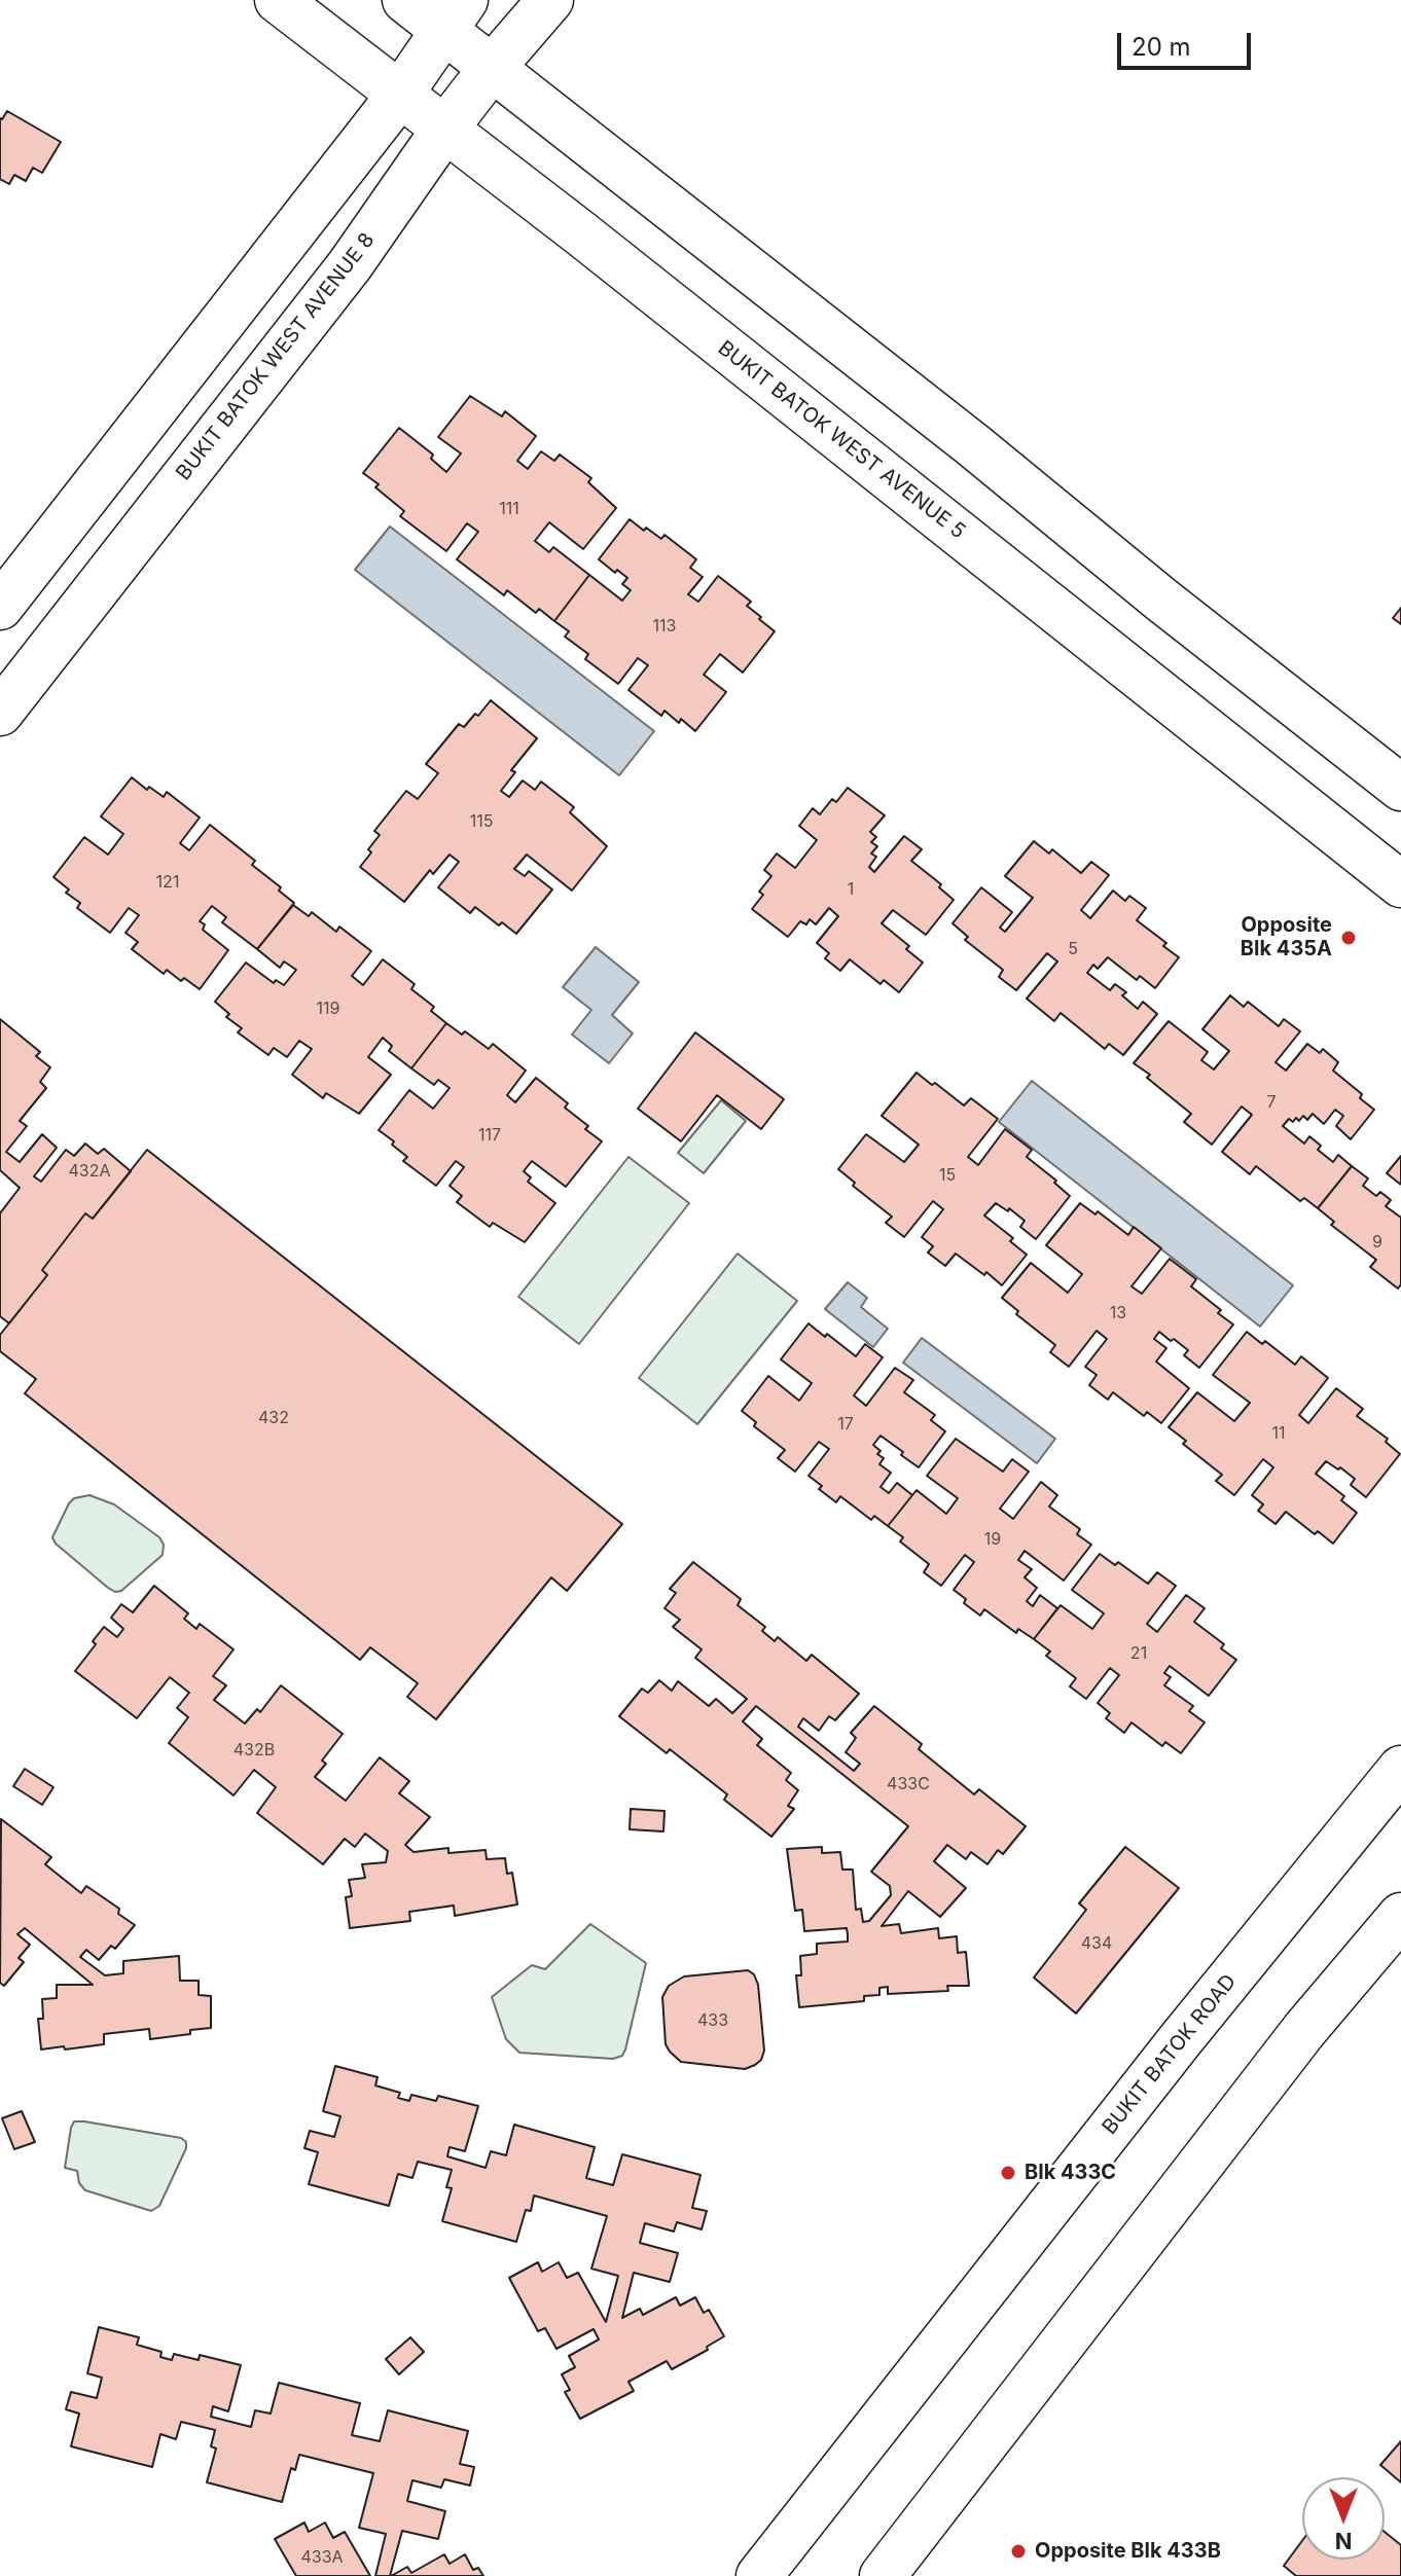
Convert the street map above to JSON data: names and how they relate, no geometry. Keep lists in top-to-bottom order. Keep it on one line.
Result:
{"streets":{"street":["BUKIT BATOK WEST AVENUE 8","BUKIT BATOK WEST AVENUE 5","BUKIT BATOK ROAD"]},"crossings":[["BUKIT BATOK WEST AVENUE 8","BUKIT BATOK WEST AVENUE 5"]],"places":["Opposite Blk 435A","Blk 433C","Opposite Blk 433B"],"house_numbers":["111","113","115","121","1","5","119","7","117","432A","15","9","13","432","17","11","19","21","432B","433C","434","433","433A"],"scale_bar":"20 m","north":"bottom"}
